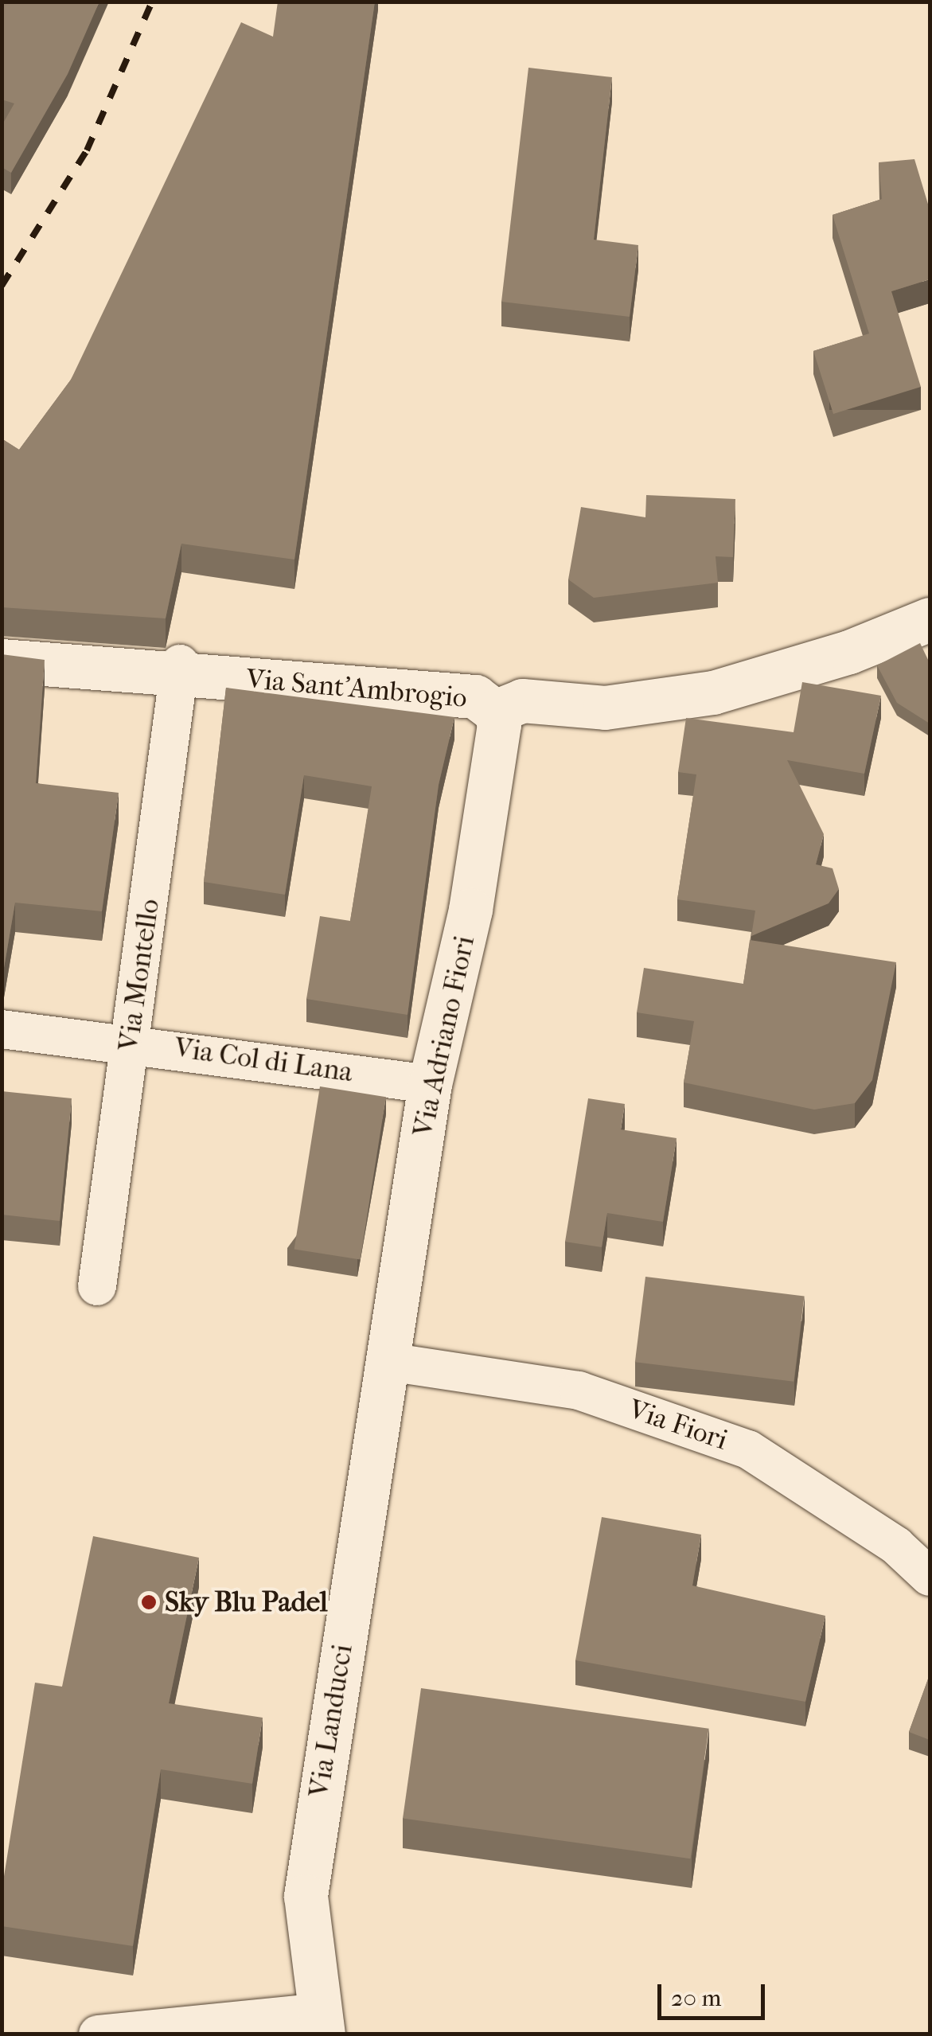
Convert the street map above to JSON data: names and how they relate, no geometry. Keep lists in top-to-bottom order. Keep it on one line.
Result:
{"streets":{"street":["Via Sant'Ambrogio","Via Montello","Via Adriano Fiori","Via Col di Lana","Via Fiori","Via Landucci"]},"crossings":[["Via Sant'Ambrogio","Via Montello"],["Via Sant'Ambrogio","Via Adriano Fiori"],["Via Montello","Via Col di Lana"],["Via Adriano Fiori","Via Col di Lana"],["Via Adriano Fiori","Via Fiori"],["Via Adriano Fiori","Via Landucci"],["Via Fiori","Via Landucci"]],"places":["Sky Blu Padel"],"scale_bar":"20 m"}
